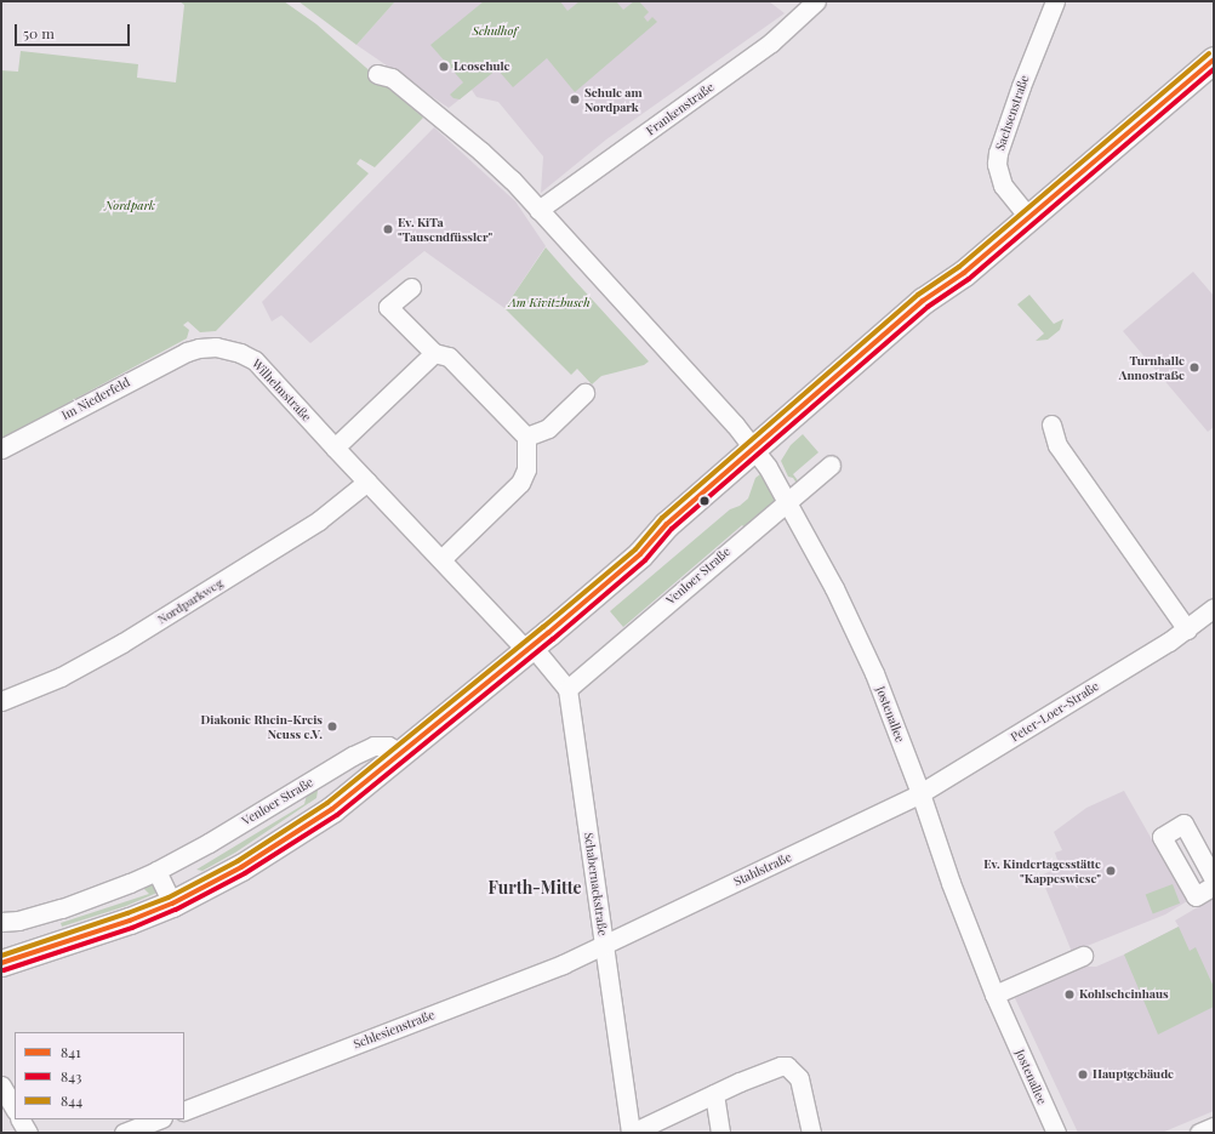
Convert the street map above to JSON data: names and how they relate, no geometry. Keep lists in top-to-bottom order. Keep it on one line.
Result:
{"streets":{"street":["Frankenstraße","Sachsenstraße","Wilhelmstraße","Im Niederfeld","Venloer Straße","Nordparkweg","Peter-Loer-Straße","Jostenallee","Stahlstraße","Schabernackstraße","Schlesienstraße"]},"crossings":[["Wilhelmstraße","Im Niederfeld"],["Wilhelmstraße","Nordparkweg"],["Venloer Straße","Jostenallee"],["Venloer Straße","Schabernackstraße"],["Peter-Loer-Straße","Jostenallee"],["Peter-Loer-Straße","Stahlstraße"],["Jostenallee","Stahlstraße"],["Stahlstraße","Schabernackstraße"],["Stahlstraße","Schlesienstraße"],["Schabernackstraße","Schlesienstraße"]],"districts":["Furth-Mitte"],"parks":["Schulhof","Nordpark","Am Kivitzbusch"],"places":["Leoschule","Schule am Nordpark","Ev. KiTa \"Tausendfüssler\"","Turnhalle Annostraße","Diakonie Rhein-Kreis Neuss e.V.","Ev. Kindertagesstätte \"Kappeswiese\"","Kohlscheinhaus","Hauptgebäude"],"lines":["transit line 844","transit line 841","transit line 843"],"legend":["841","843","844"],"scale_bar":"50 m"}
